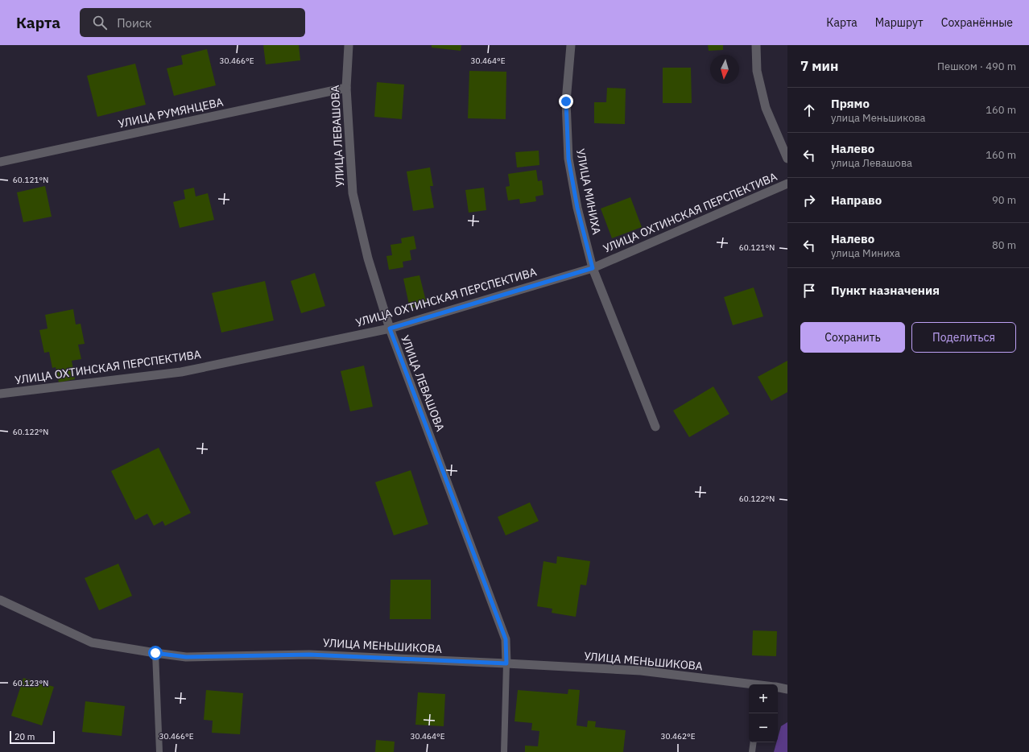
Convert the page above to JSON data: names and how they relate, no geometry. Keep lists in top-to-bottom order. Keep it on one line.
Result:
{"streets":{"street":["УЛИЦА РУМЯНЦЕВА","УЛИЦА ЛЕВАШОВА","УЛИЦА МИНИХА","УЛИЦА ОХТИНСКАЯ ПЕРСПЕКТИВА","УЛИЦА МЕНЬШИКОВА"]},"crossings":[["УЛИЦА РУМЯНЦЕВА","УЛИЦА ЛЕВАШОВА"],["УЛИЦА ЛЕВАШОВА","УЛИЦА ОХТИНСКАЯ ПЕРСПЕКТИВА"],["УЛИЦА ЛЕВАШОВА","УЛИЦА МЕНЬШИКОВА"],["УЛИЦА МИНИХА","УЛИЦА ОХТИНСКАЯ ПЕРСПЕКТИВА"]],"scale_bar":"20 m","north":"bottom","page":{"header":"Карта","search":"Поиск","nav":["Карта","Маршрут","Сохранённые"],"heading":["7 мин","Пешком · 490 m"],"list":[["Прямо","улица Меньшикова","160 m"],["Налево","улица Левашова","160 m"],["Направо","90 m"],["Налево","улица Миниха","80 m"],"Пункт назначения"],"buttons":["Сохранить","Поделиться"],"map_buttons":["+","−"],"scale":"20 m"},"coordinates":["30.466°E","30.464°E","60.121°N","60.122°N","60.123°N","30.462°E"]}
